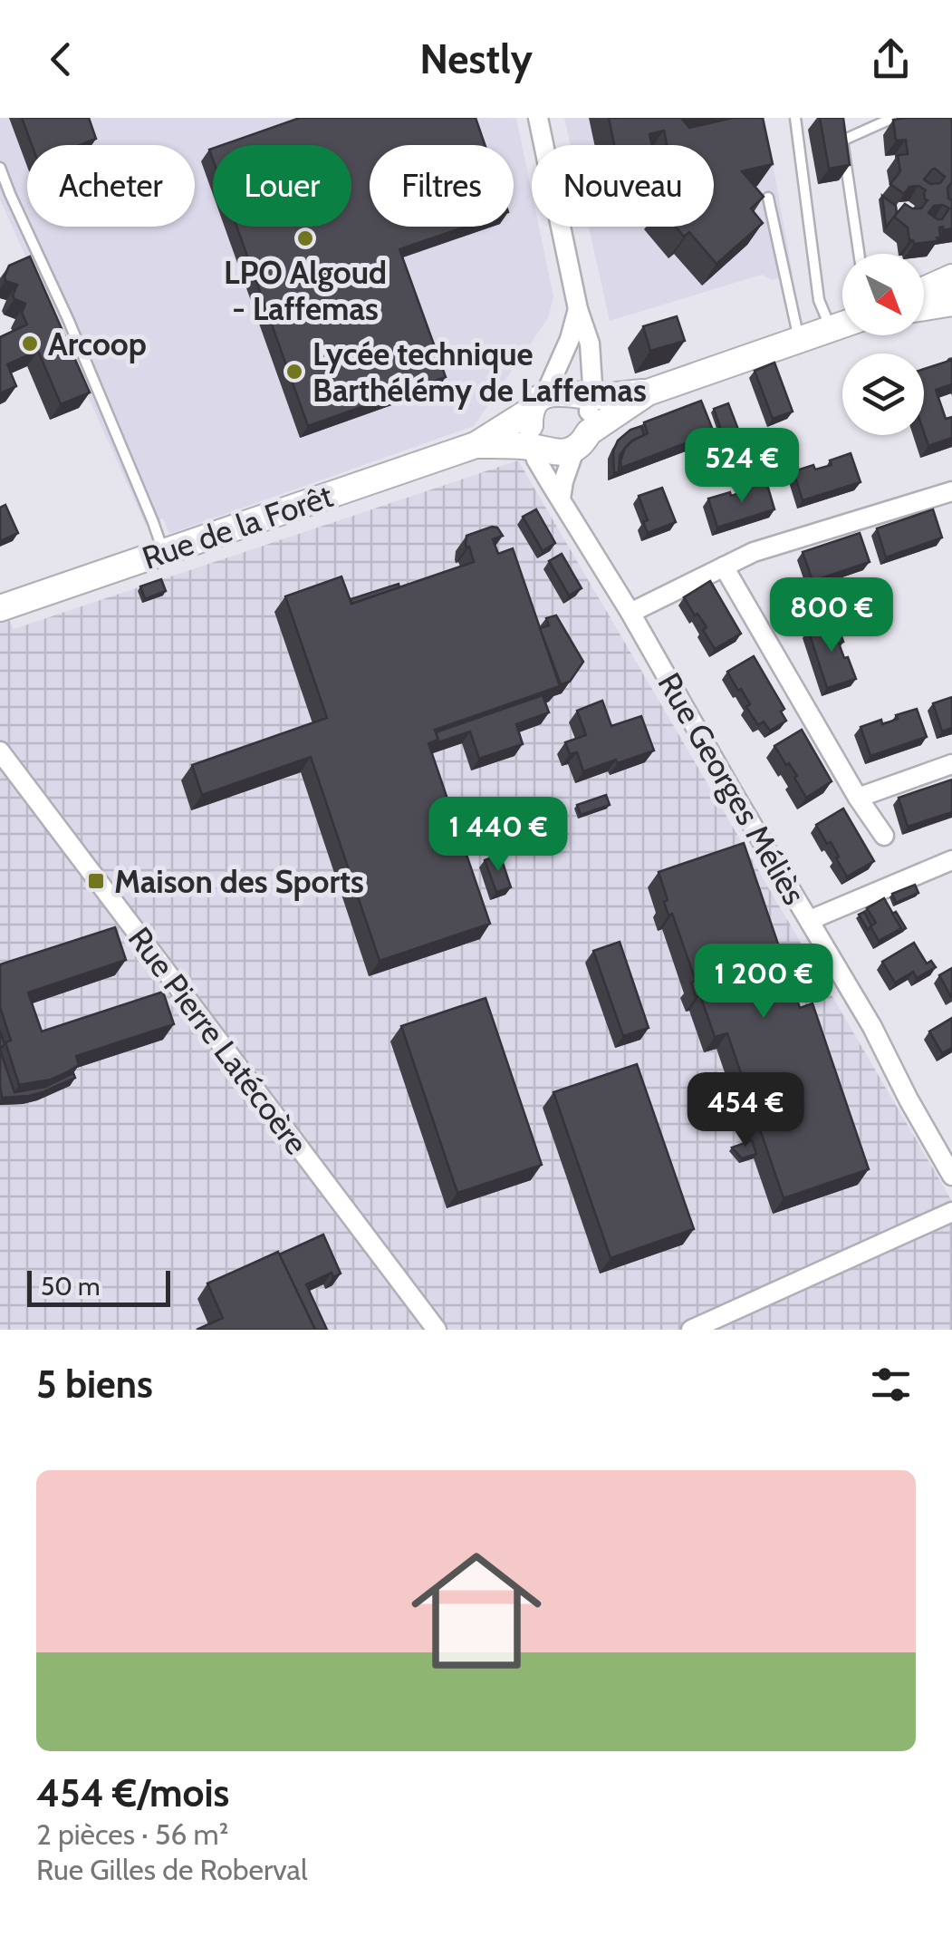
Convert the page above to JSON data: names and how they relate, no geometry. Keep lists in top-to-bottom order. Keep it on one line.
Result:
{"streets":{"street":["Rue de la Forêt","Rue Georges Méliès","Rue Pierre Latécoère"]},"crossings":[["Rue de la Forêt","Rue Georges Méliès"]],"places":{"other":["LPO Algoud - Laffemas","Arcoop","Lycée technique Barthélémy de Laffemas"],"transit":["Maison des Sports"]},"scale_bar":"50 m","north":"bottom right","page":{"header":"Nestly","chip":["Acheter","Louer","Filtres","Nouveau"],"price":["524 €","800 €","1 440 €","1 200 €","454 €"],"scale":"50 m","heading":"5 biens","list":[{"name":"454 €/mois","note":"2 pièces · 56 m² · Rue Gilles de Roberval"}]}}
